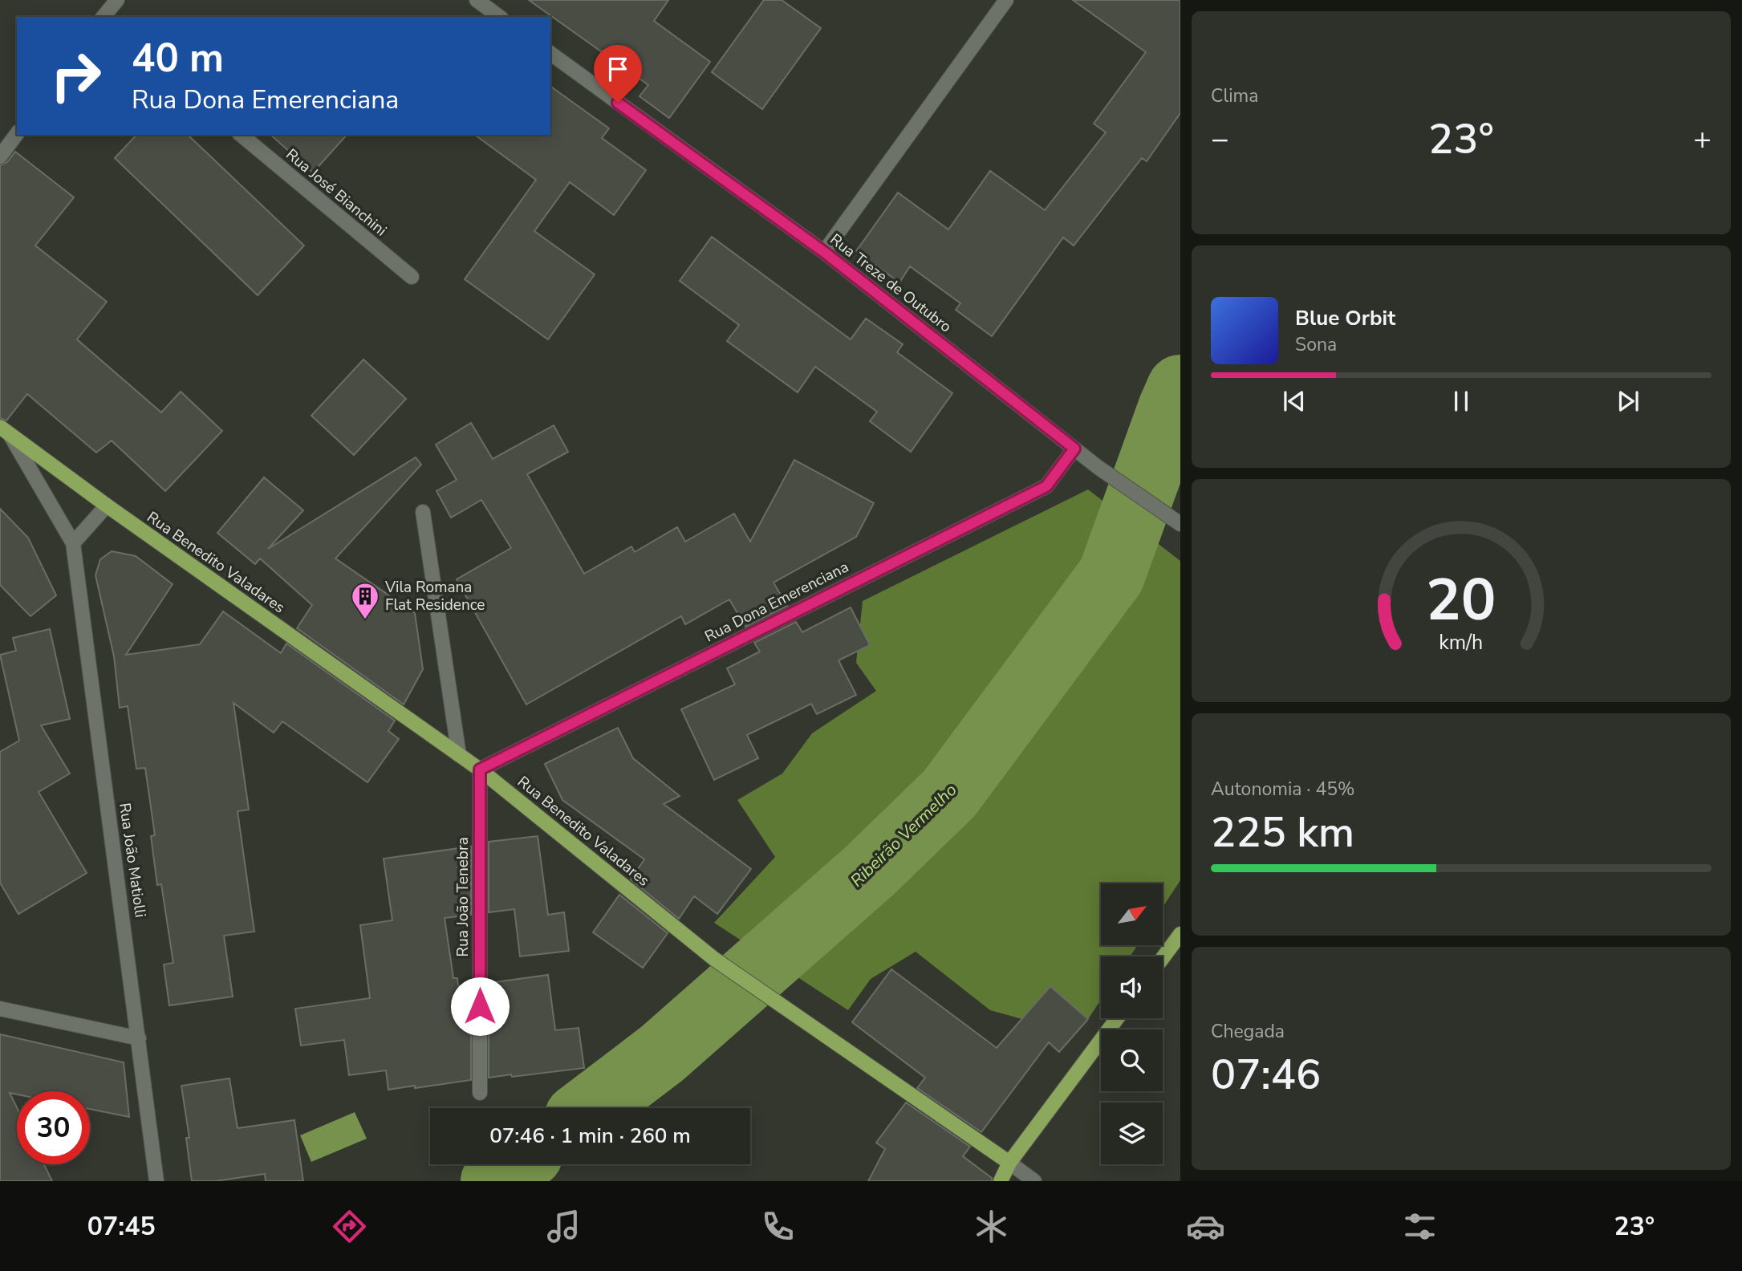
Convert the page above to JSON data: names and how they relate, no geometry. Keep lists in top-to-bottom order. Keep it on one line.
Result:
{"streets":{"main road":["Rua Benedito Valadares"],"street":["Rua José Bianchini","Rua Treze de Outubro","Rua Dona Emerenciana","Rua João Matiolli","Rua João Tenebra"]},"crossings":[["Rua Treze de Outubro","Rua Dona Emerenciana"],["Rua Benedito Valadares","Rua Dona Emerenciana"],["Rua Benedito Valadares","Rua João Matiolli"],["Rua Benedito Valadares","Rua João Tenebra"],["Rua Dona Emerenciana","Rua João Tenebra"]],"water":["Ribeirão Vermelho"],"places":{"building":["Vila Romana Flat Residence"]},"north":"top right","page":{"tile":["Clima",["Autonomia · 45%","225 km"],["Chegada","07:46"]],"turn":["40 m","Rua Dona Emerenciana"],"heat":["−","23°","+"],"song":["Blue Orbit","Sona"],"limit":"30","trip":"07:46 · 1 min · 260 m","tabs":["07:45","23°"],"gauge":["20","km/h"]}}
